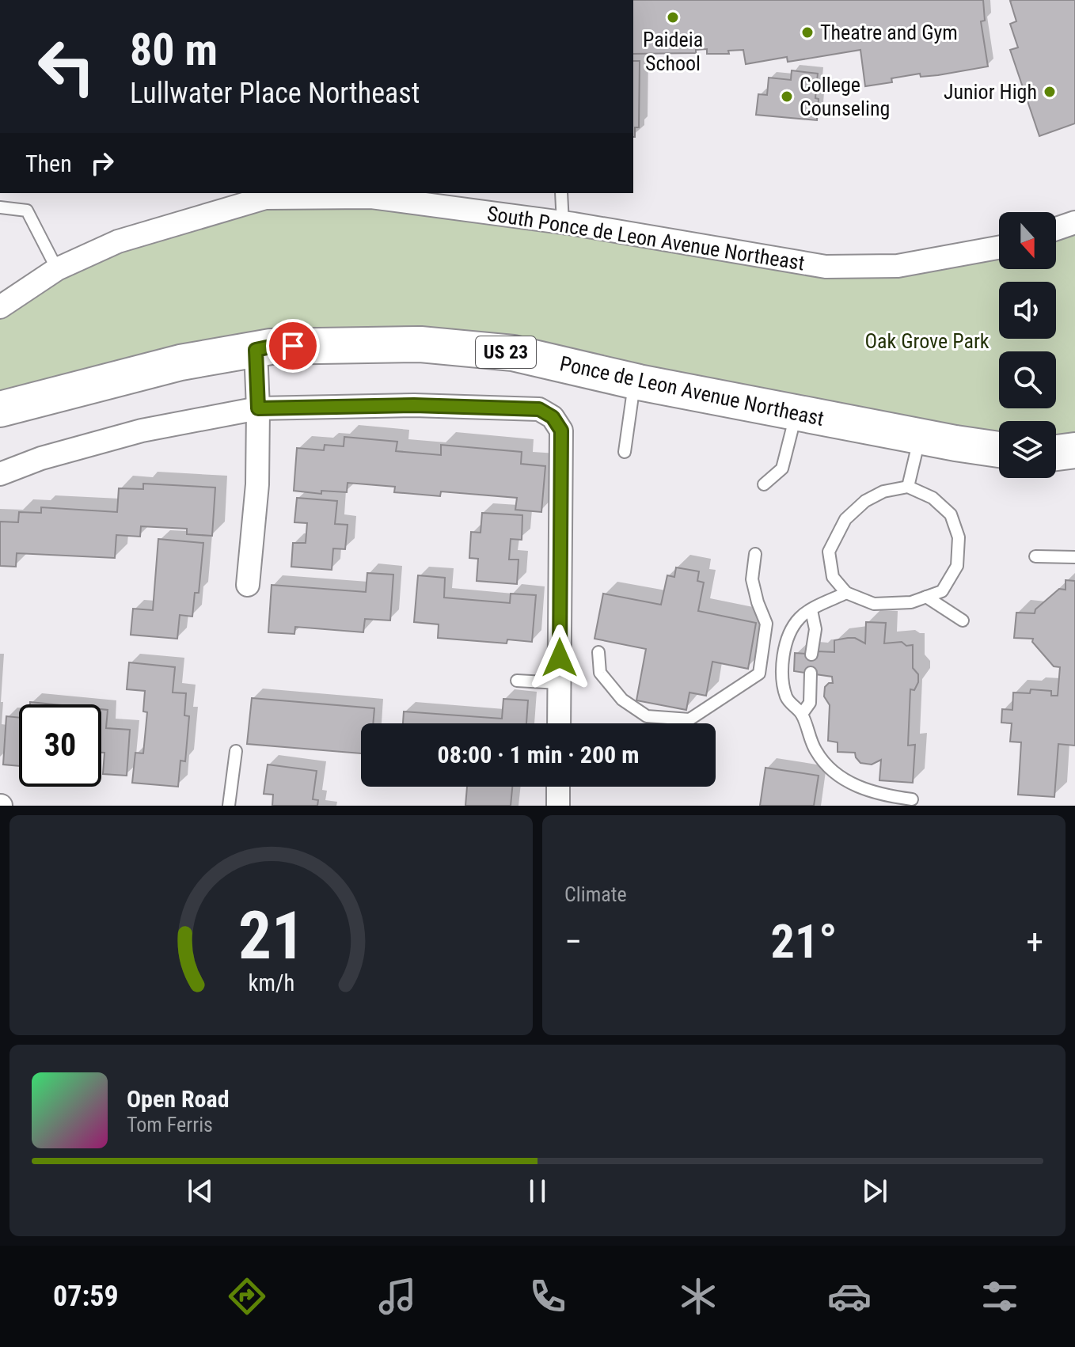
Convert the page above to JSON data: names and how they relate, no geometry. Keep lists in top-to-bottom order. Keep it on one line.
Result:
{"streets":{"highway":["US 23","Ponce de Leon Avenue Northeast"],"street":["South Ponce de Leon Avenue Northeast"]},"parks":["Oak Grove Park"],"places":["Paideia School","Theatre and Gym","Junior High","College Counseling"],"north":"bottom","page":{"turn":["80 m","Lullwater Place Northeast"],"then":"Then","limit":"30","trip":"08:00 · 1 min · 200 m","tile":"Climate","heat":["−","21°","+"],"song":["Open Road","Tom Ferris"],"tabs":"07:59","gauge":["21","km/h"]}}
